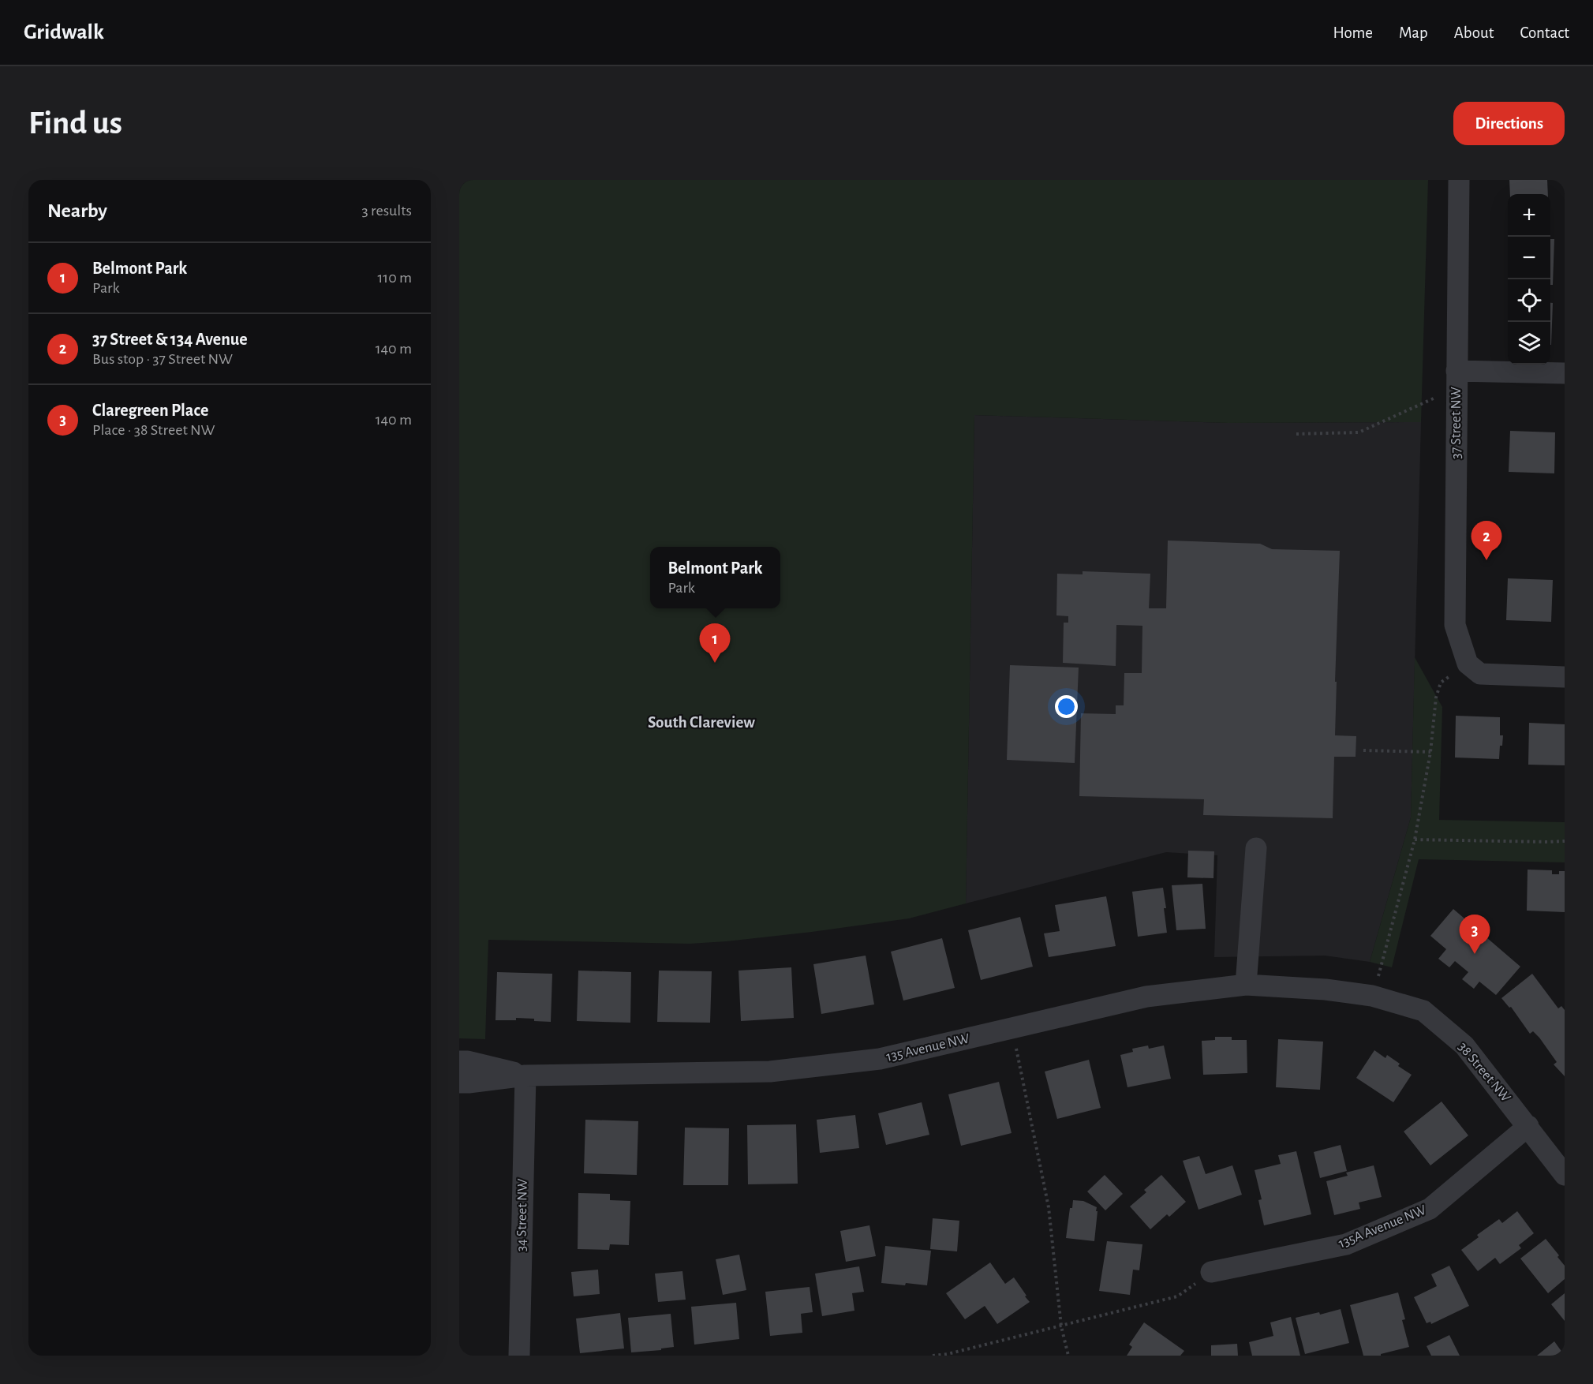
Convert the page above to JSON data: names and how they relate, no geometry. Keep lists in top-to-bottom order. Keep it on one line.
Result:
{"streets":{"street":["37 Street NW","135 Avenue NW","38 Street NW","34 Street NW","135A Avenue NW"]},"crossings":[["135 Avenue NW","38 Street NW"],["135 Avenue NW","34 Street NW"],["38 Street NW","135A Avenue NW"]],"districts":["South Clareview"],"page":{"header":"Gridwalk","nav":["Home","Map","About","Contact"],"buttons":"Directions","title":"Find us","heading":["Nearby","3 results"],"map_buttons":["+","−"],"list":[{"mark":"1","name":"Belmont Park","note":"Park","value":"110 m"},{"mark":"2","name":"37 Street & 134 Avenue","note":"Bus stop · 37 Street NW","value":"140 m"},{"mark":"3","name":"Claregreen Place","note":"Place · 38 Street NW","value":"140 m"}],"pins":["2","1","3"],"popup":["Belmont Park","Park"]}}
